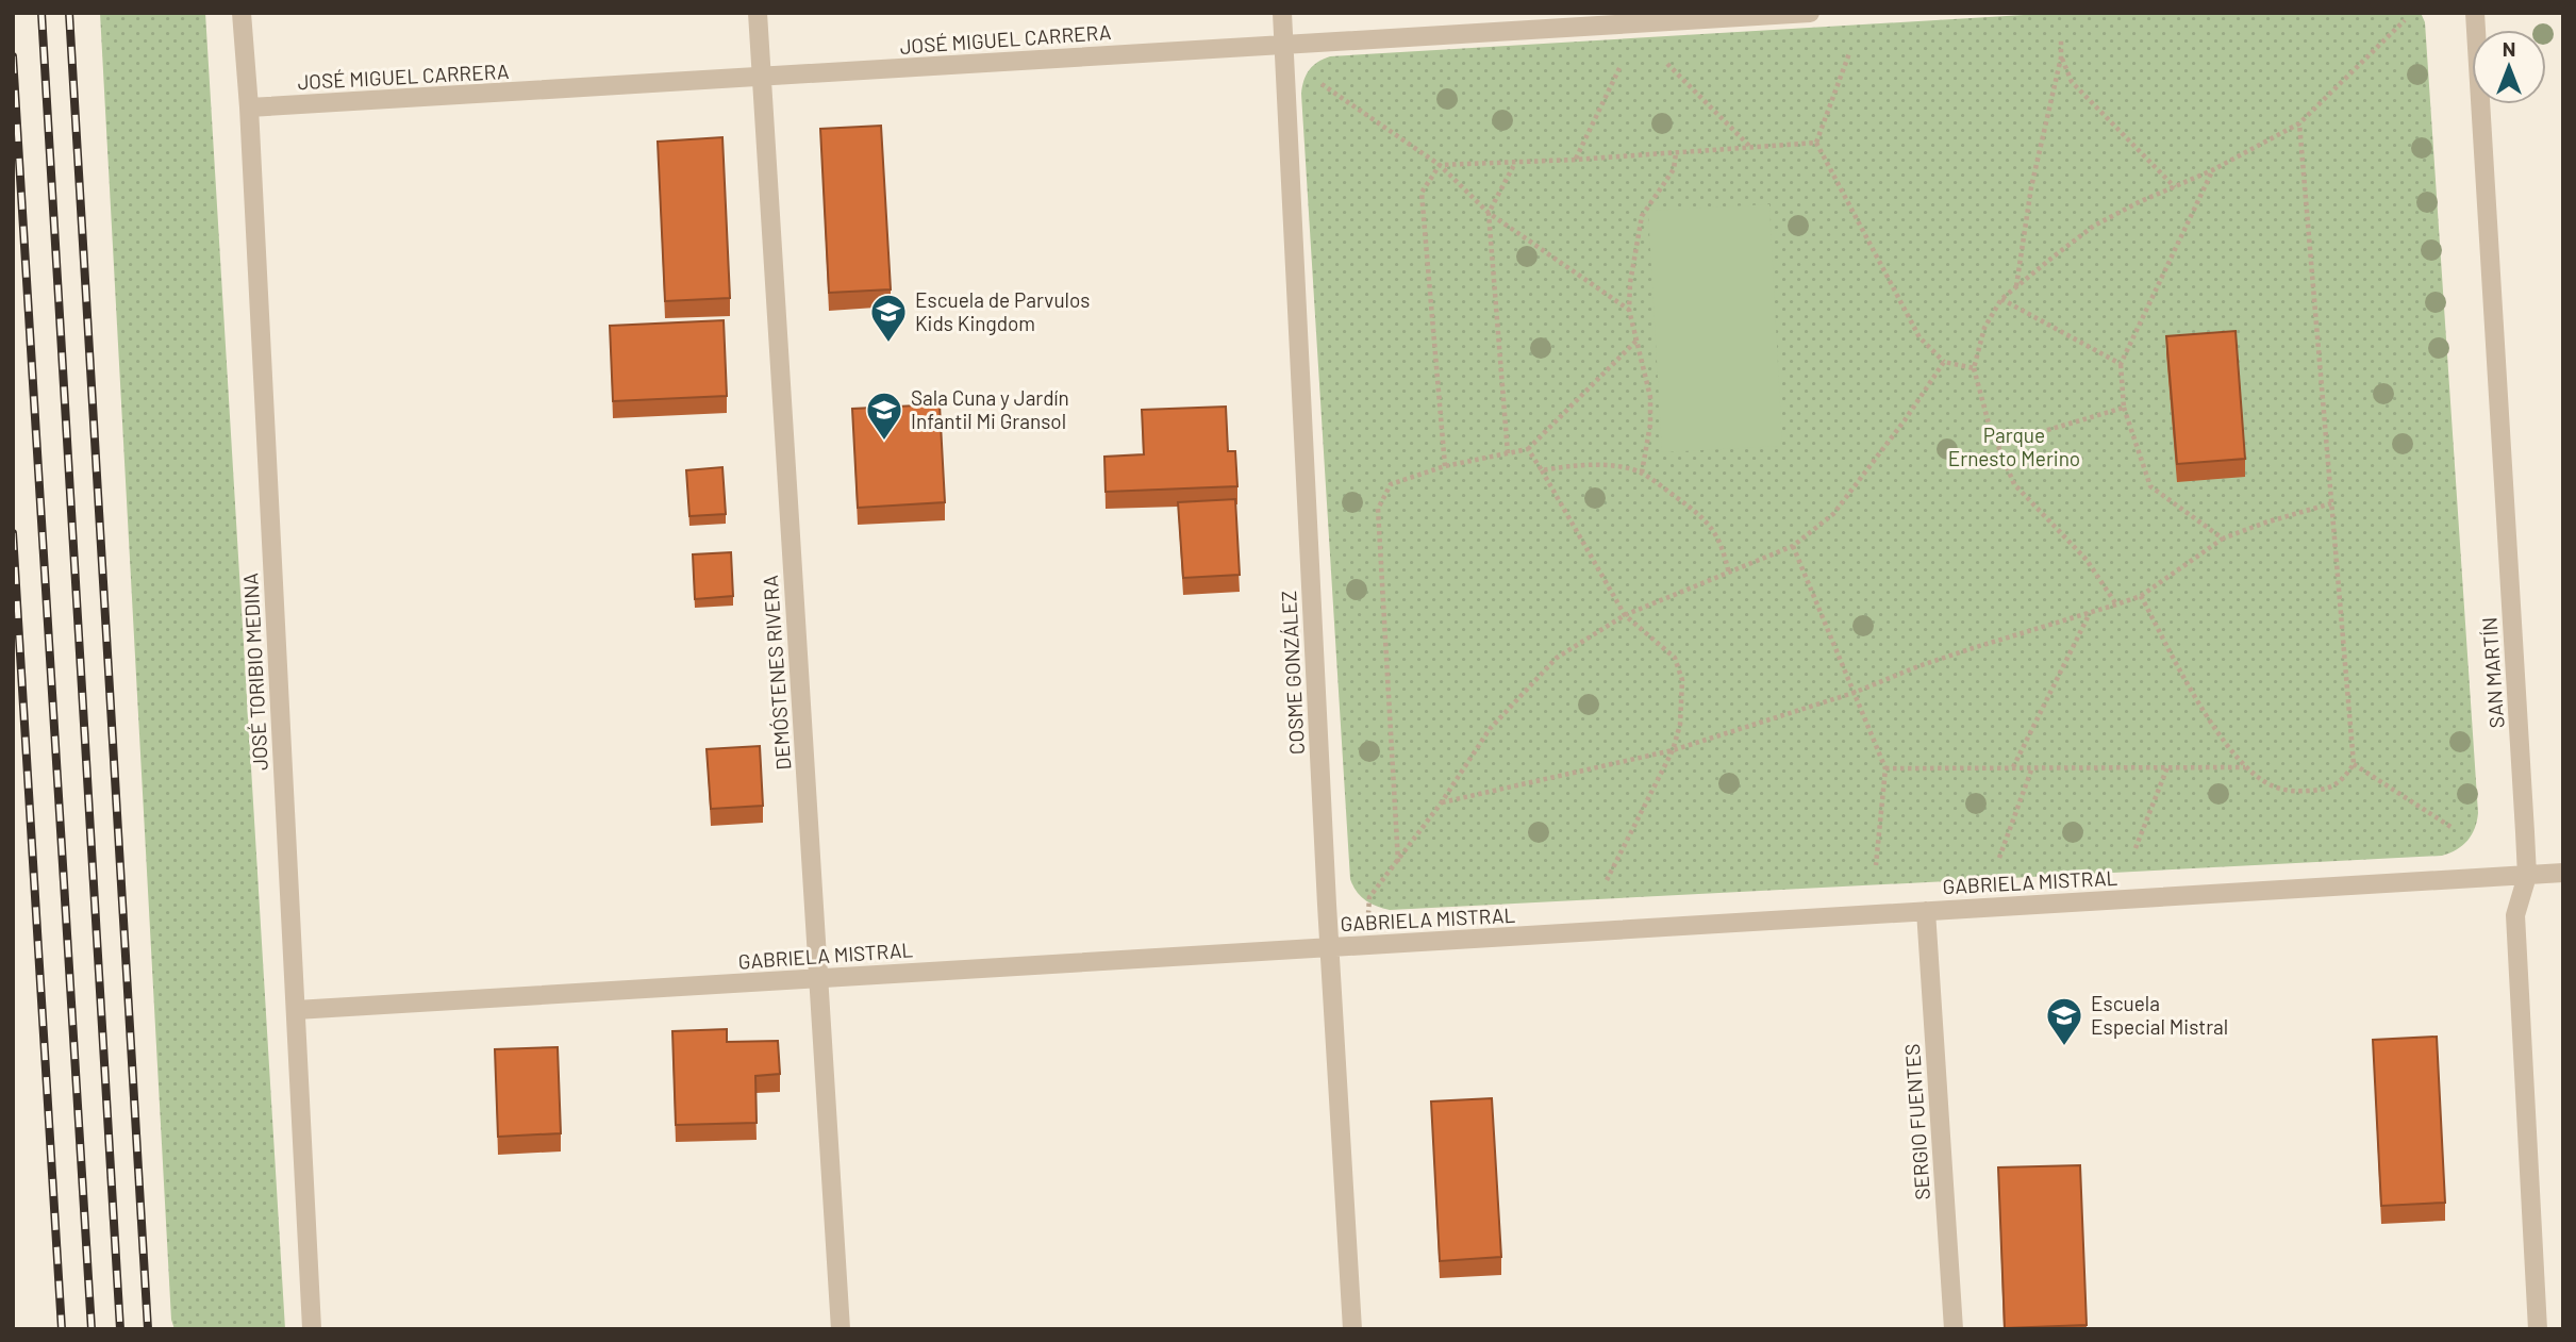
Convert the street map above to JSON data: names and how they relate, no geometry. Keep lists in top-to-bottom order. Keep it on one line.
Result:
{"streets":{"street":["JOSÉ MIGUEL CARRERA","JOSÉ TORIBIO MEDINA","DEMÓSTENES RIVERA","COSME GONZÁLEZ","SAN MARTÍN","GABRIELA MISTRAL","SERGIO FUENTES"]},"crossings":[["JOSÉ MIGUEL CARRERA","JOSÉ TORIBIO MEDINA"],["JOSÉ MIGUEL CARRERA","DEMÓSTENES RIVERA"],["JOSÉ MIGUEL CARRERA","COSME GONZÁLEZ"],["JOSÉ TORIBIO MEDINA","GABRIELA MISTRAL"],["DEMÓSTENES RIVERA","GABRIELA MISTRAL"],["COSME GONZÁLEZ","GABRIELA MISTRAL"],["SAN MARTÍN","GABRIELA MISTRAL"],["GABRIELA MISTRAL","SERGIO FUENTES"]],"parks":["Parque Ernesto Merino"],"places":{"school or university":["Escuela de Parvulos Kids Kingdom","Sala Cuna y Jardín Infantil Mi Gransol","Escuela Especial Mistral"]},"north":"top"}
